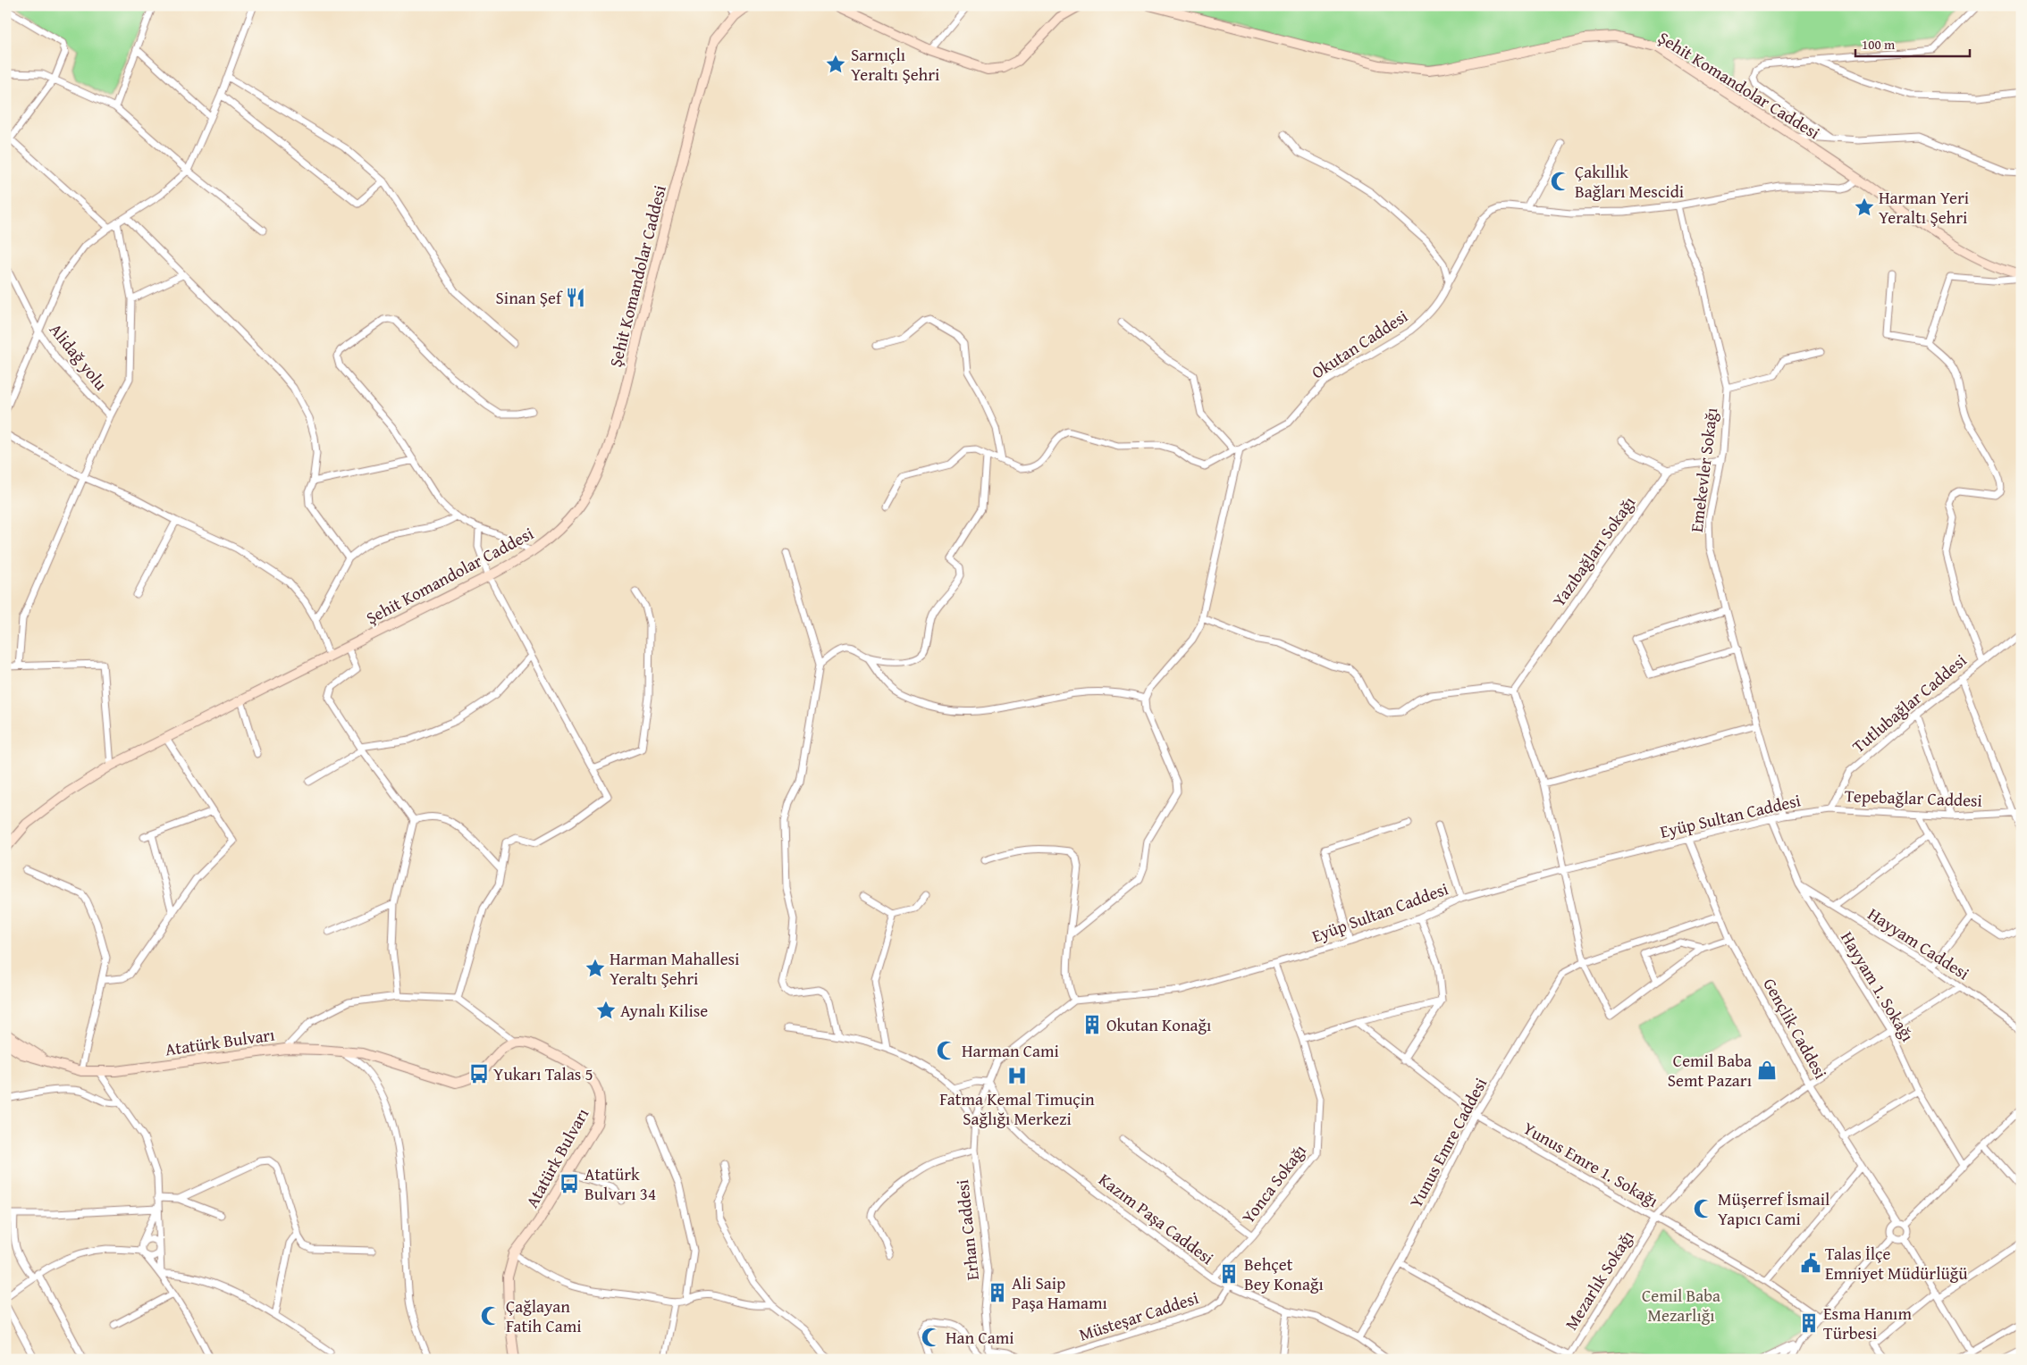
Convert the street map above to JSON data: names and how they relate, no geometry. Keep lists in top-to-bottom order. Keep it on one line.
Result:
{"streets":{"main road":["Şehit Komandolar Caddesi","Atatürk Bulvarı"],"street":["Okutan Caddesi","Alidağ yolu","Emekevler Sokağı","Yazıbağları Sokağı","Tutlubağlar Caddesi","Tepebağlar Caddesi","Eyüp Sultan Caddesi","Hayyam Caddesi","Hayyam 1. Sokağı","Gençlik Caddesi","Yunus Emre Caddesi","Yunus Emre 1. Sokağı","Yonca Sokağı","Kazım Paşa Caddesi","Erhan Caddesi","Mezarlık Sokağı","Müsteşar Caddesi"]},"crossings":[["Şehit Komandolar Caddesi","Okutan Caddesi"],["Okutan Caddesi","Emekevler Sokağı"],["Emekevler Sokağı","Eyüp Sultan Caddesi"],["Tutlubağlar Caddesi","Tepebağlar Caddesi"],["Tutlubağlar Caddesi","Eyüp Sultan Caddesi"],["Tepebağlar Caddesi","Eyüp Sultan Caddesi"],["Eyüp Sultan Caddesi","Hayyam 1. Sokağı"],["Eyüp Sultan Caddesi","Gençlik Caddesi"],["Eyüp Sultan Caddesi","Yonca Sokağı"],["Hayyam Caddesi","Hayyam 1. Sokağı"],["Hayyam Caddesi","Mezarlık Sokağı"],["Hayyam 1. Sokağı","Mezarlık Sokağı"],["Gençlik Caddesi","Yunus Emre Caddesi"],["Gençlik Caddesi","Mezarlık Sokağı"],["Yunus Emre Caddesi","Yunus Emre 1. Sokağı"],["Yunus Emre Caddesi","Kazım Paşa Caddesi"],["Yunus Emre 1. Sokağı","Mezarlık Sokağı"],["Yonca Sokağı","Kazım Paşa Caddesi"],["Kazım Paşa Caddesi","Erhan Caddesi"],["Kazım Paşa Caddesi","Müsteşar Caddesi"]],"parks":["Cemil Baba Mezarlığı"],"places":{"place":["Sarnıçlı Yeraltı Şehri","Harman Yeri Yeraltı Şehri","Harman Mahallesi Yeraltı Şehri","Aynalı Kilise"],"mosque":["Çakıllık Bağları Mescidi","Harman Cami","Müşerref İsmail Yapıcı Cami","Çağlayan Fatih Cami","Han Cami"],"restaurant":["Sinan Şef"],"building":["Okutan Konağı","Behçet Bey Konağı","Ali Saip Paşa Hamamı","Esma Hanım Türbesi"],"shop":["Cemil Baba Semt Pazarı"],"bus stop":["Yukarı Talas 5","Atatürk Bulvarı 34"],"hospital":["Fatma Kemal Timuçin Sağlığı Merkezi"],"public building":["Talas İlçe Emniyet Müdürlüğü"]},"scale_bar":"100 m"}
